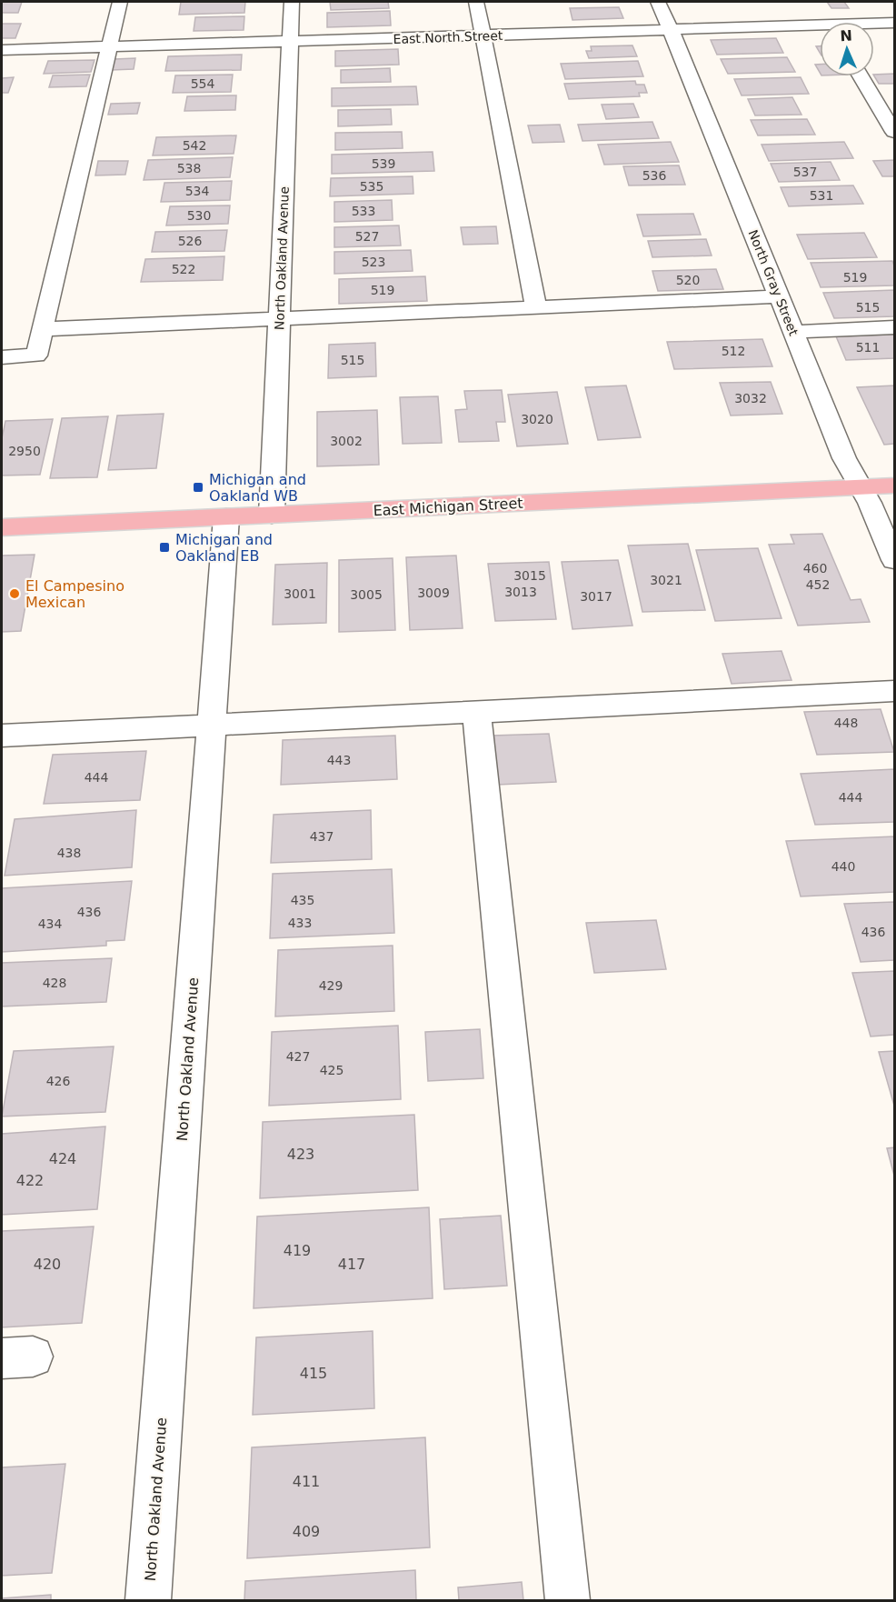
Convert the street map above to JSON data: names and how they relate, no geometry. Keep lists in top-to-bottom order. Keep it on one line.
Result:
{"streets":{"main road":["East Michigan Street"],"street":["East North Street","North Oakland Avenue","North Gray Street"]},"crossings":[["East North Street","North Oakland Avenue"],["East North Street","North Gray Street"],["North Oakland Avenue","East Michigan Street"],["North Gray Street","East Michigan Street"]],"places":{"transit":["Michigan and Oakland WB","Michigan and Oakland EB"],"other":["El Campesino Mexican"]},"house_numbers":["554","542","539","538","537","536","535","534","531","533","530","527","526","523","522","519","520","519","515","511","512","515","3032","3020","3002","2950","460","3015","3021","452","3013","3009","3001","3005","3017","448","443","444","444","437","438","440","435","436","433","434","436","428","429","427","425","426","423","424","422","419","420","417","415","411","409"],"north":"top"}
